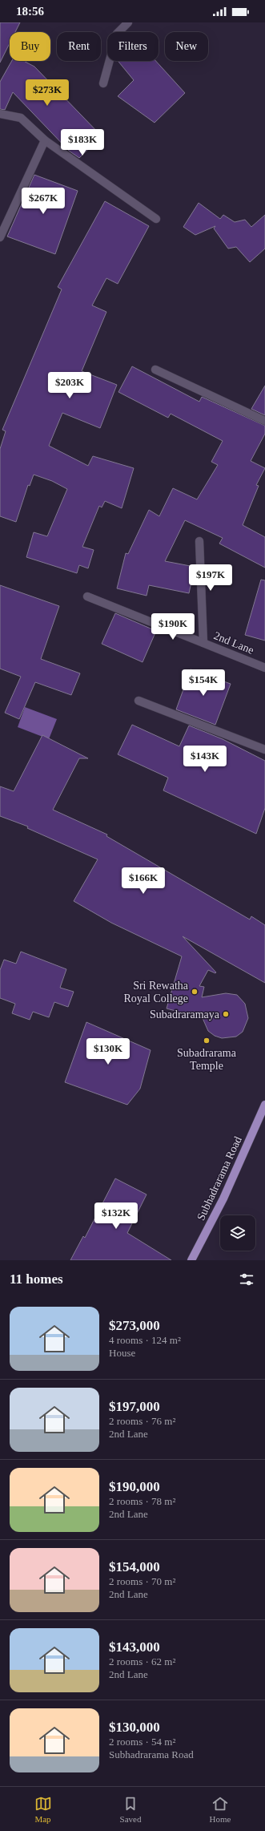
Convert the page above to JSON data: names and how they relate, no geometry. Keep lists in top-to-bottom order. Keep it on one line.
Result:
{"streets":{"main road":["Subhadrarama Road"],"street":["2nd Lane"]},"places":["Sri Rewatha Royal College","Subadraramaya","Subadrarama Temple"],"page":{"status":"18:56","chip":["Buy","Rent","Filters","New"],"price":["$273K","$183K","$267K","$203K","$197K","$190K","$154K","$143K","$166K","$130K","$132K"],"heading":"11 homes","list":[{"name":"$273,000","note":"4 rooms · 124 m² · House"},{"name":"$197,000","note":"2 rooms · 76 m² · 2nd Lane"},{"name":"$190,000","note":"2 rooms · 78 m² · 2nd Lane"},{"name":"$154,000","note":"2 rooms · 70 m² · 2nd Lane"},{"name":"$143,000","note":"2 rooms · 62 m² · 2nd Lane"},{"name":"$130,000","note":"2 rooms · 54 m² · Subhadrarama Road"}],"tabs":["Map","Saved","Home"]}}
